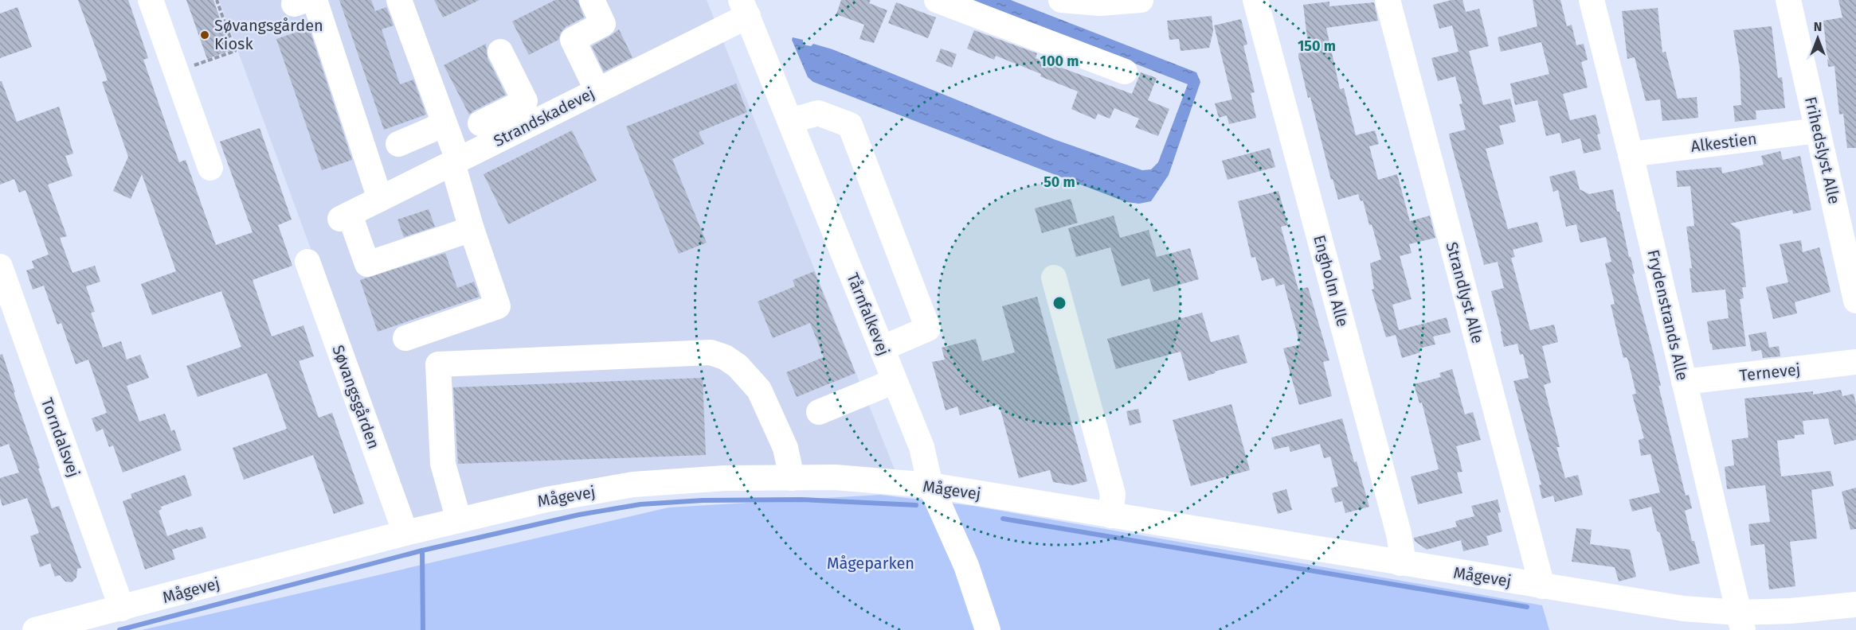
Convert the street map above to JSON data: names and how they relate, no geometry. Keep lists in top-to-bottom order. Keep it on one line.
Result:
{"streets":{"street":["Strandskadevej","Alkestien","Frihedslyst Alle","Engholm Alle","Strandlyst Alle","Tårnfalkevej","Frydenstrands Alle","Ternevej","Søvangsgården","Torndalsvej","Mågevej"]},"crossings":[["Strandskadevej","Tårnfalkevej"],["Alkestien","Frihedslyst Alle"],["Alkestien","Frydenstrands Alle"],["Engholm Alle","Mågevej"],["Strandlyst Alle","Mågevej"],["Tårnfalkevej","Mågevej"],["Frydenstrands Alle","Ternevej"],["Frydenstrands Alle","Mågevej"],["Søvangsgården","Mågevej"],["Torndalsvej","Mågevej"]],"parks":["Mågeparken"],"places":["Søvangsgården Kiosk"],"north":"top","rings":["150 m","100 m","50 m"]}
